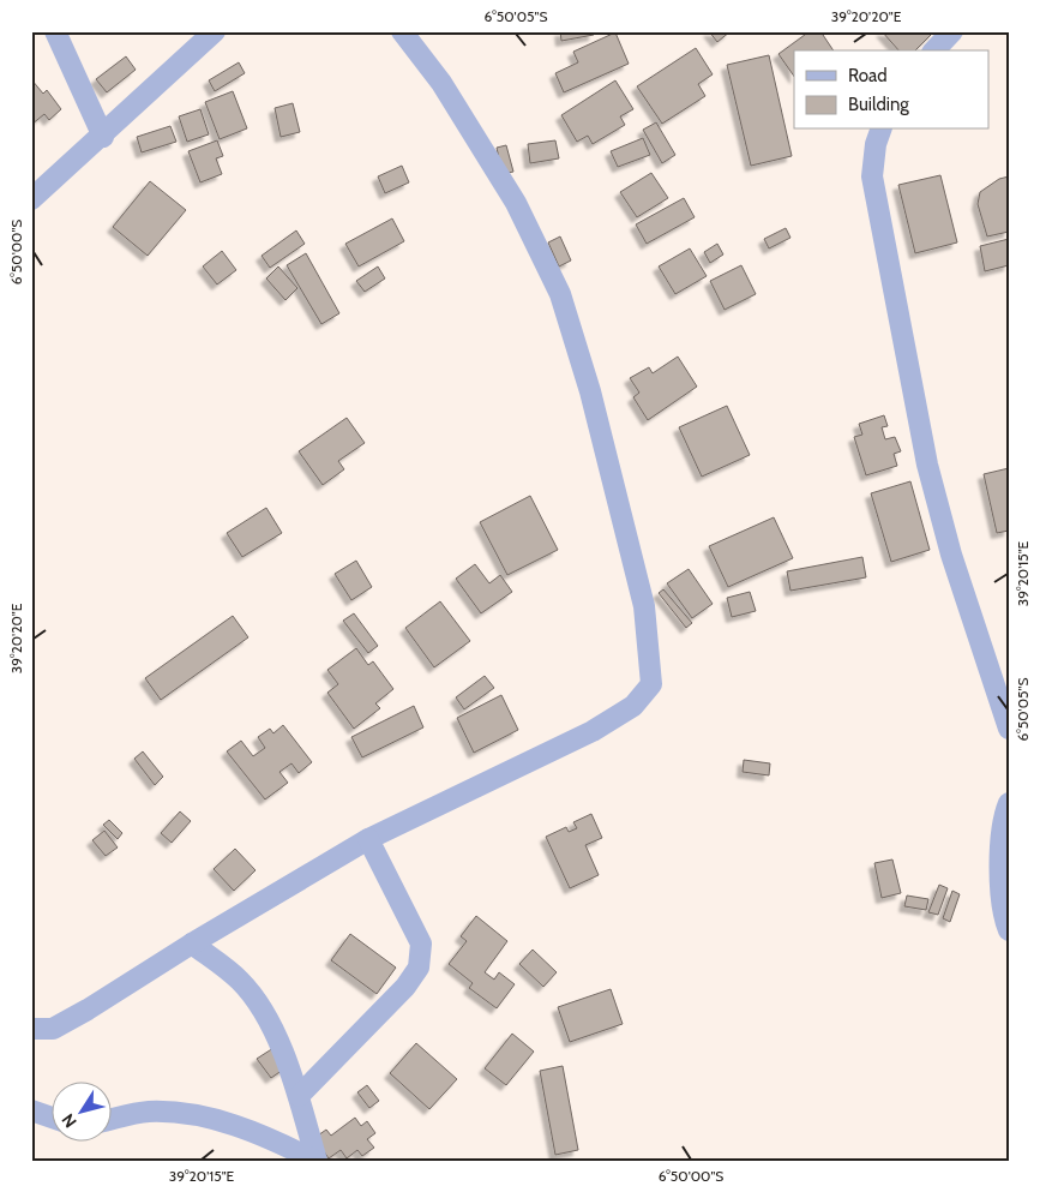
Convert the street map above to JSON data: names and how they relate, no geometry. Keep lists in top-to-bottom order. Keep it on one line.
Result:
{"legend":["Road","Building"],"north":"bottom left","coordinates":["6°50'05\"S","39°20'20\"E","6°50'00\"S","39°20'15\"E"]}
